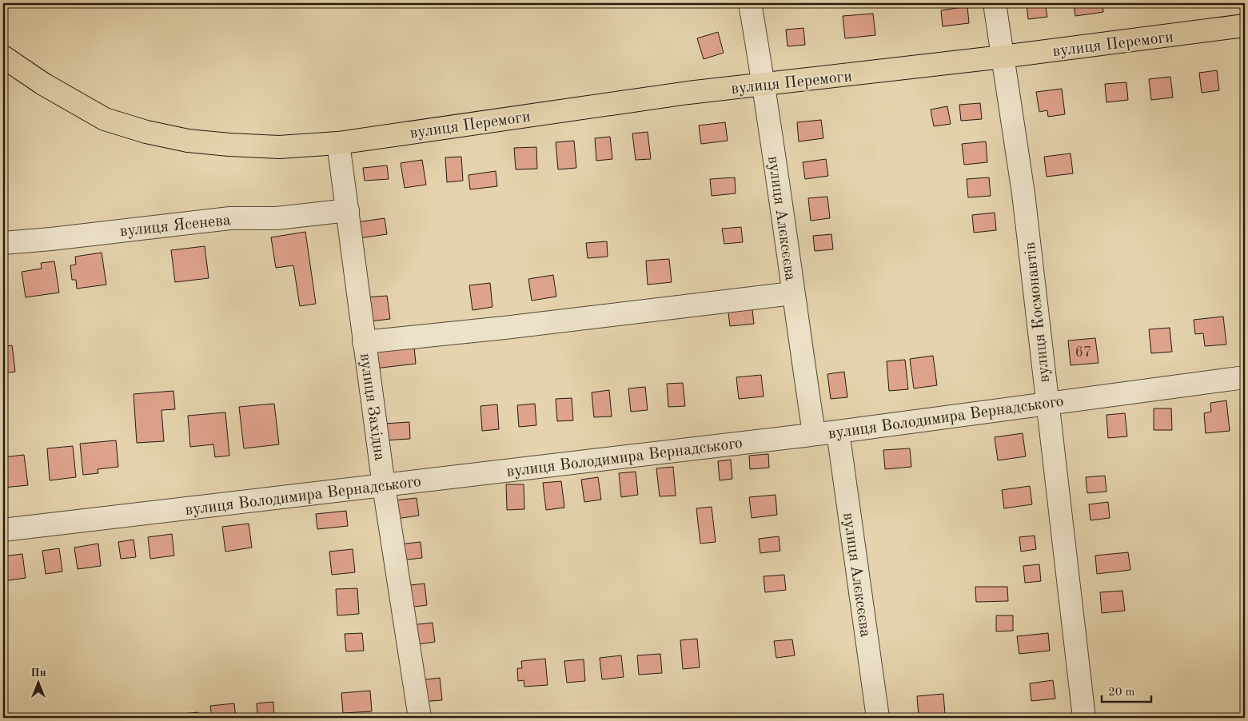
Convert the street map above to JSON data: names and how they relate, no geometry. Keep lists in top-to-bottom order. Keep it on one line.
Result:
{"streets":{"main road":["вулиця Перемоги"],"street":["вулиця Алєксєєва","вулиця Ясенева","вулиця Космонавтів","вулиця Західна","вулиця Володимира Вернадського"]},"crossings":[["вулиця Перемоги","вулиця Алєксєєва"],["вулиця Перемоги","вулиця Космонавтів"],["вулиця Перемоги","вулиця Західна"],["вулиця Алєксєєва","вулиця Володимира Вернадського"],["вулиця Ясенева","вулиця Західна"],["вулиця Космонавтів","вулиця Володимира Вернадського"],["вулиця Західна","вулиця Володимира Вернадського"]],"house_numbers":["67"],"scale_bar":"20 m","north":"top"}
